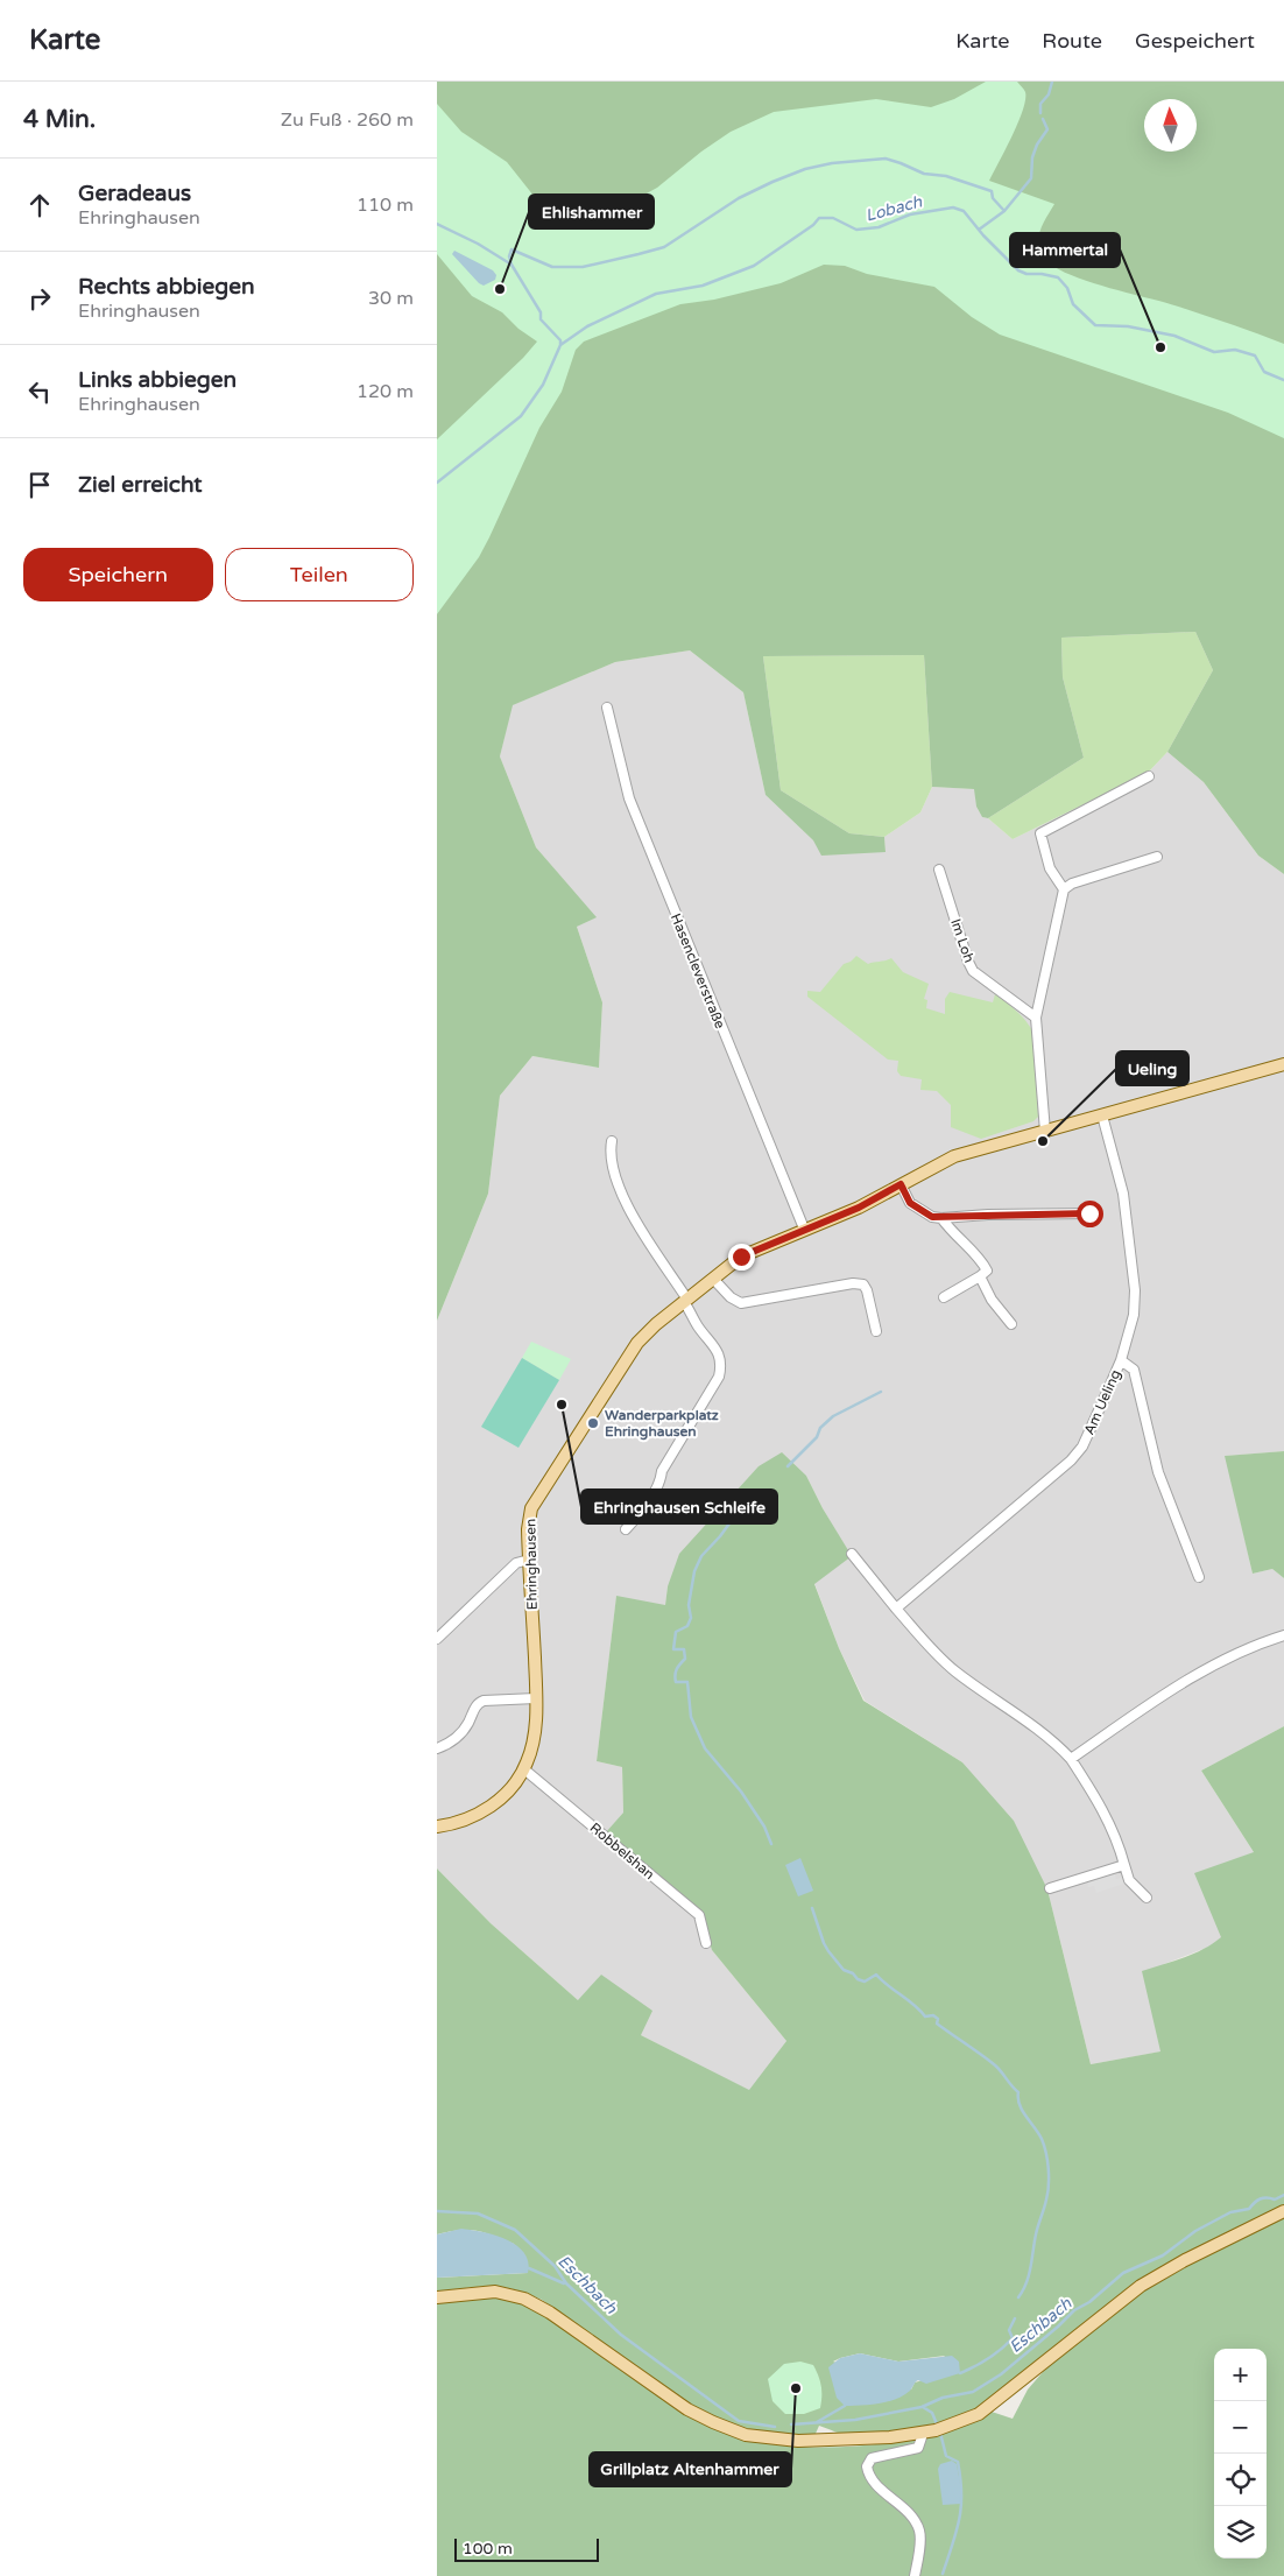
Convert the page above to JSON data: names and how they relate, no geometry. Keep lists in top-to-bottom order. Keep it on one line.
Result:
{"streets":{"main road":["Ehringhausen"],"street":["Im Loh","Hasencleverstraße","Am Ueling","Robbelshan"]},"crossings":[["Hasencleverstraße","Ehringhausen"],["Am Ueling","Ehringhausen"],["Ehringhausen","Robbelshan"]],"water":["Lobach","Eschbach"],"places":["Ehlishammer","Hammertal","Ueling","Ehringhausen Schleife","Wanderparkplatz Ehringhausen","Grillplatz Altenhammer"],"scale_bar":"100 m","north":"top","page":{"header":"Karte","nav":["Karte","Route","Gespeichert"],"heading":["4 Min.","Zu Fuß · 260 m"],"list":[["Geradeaus","Ehringhausen","110 m"],["Rechts abbiegen","Ehringhausen","30 m"],["Links abbiegen","Ehringhausen","120 m"],"Ziel erreicht"],"buttons":["Speichern","Teilen"],"map_buttons":["+","−"],"scale":"100 m"}}
